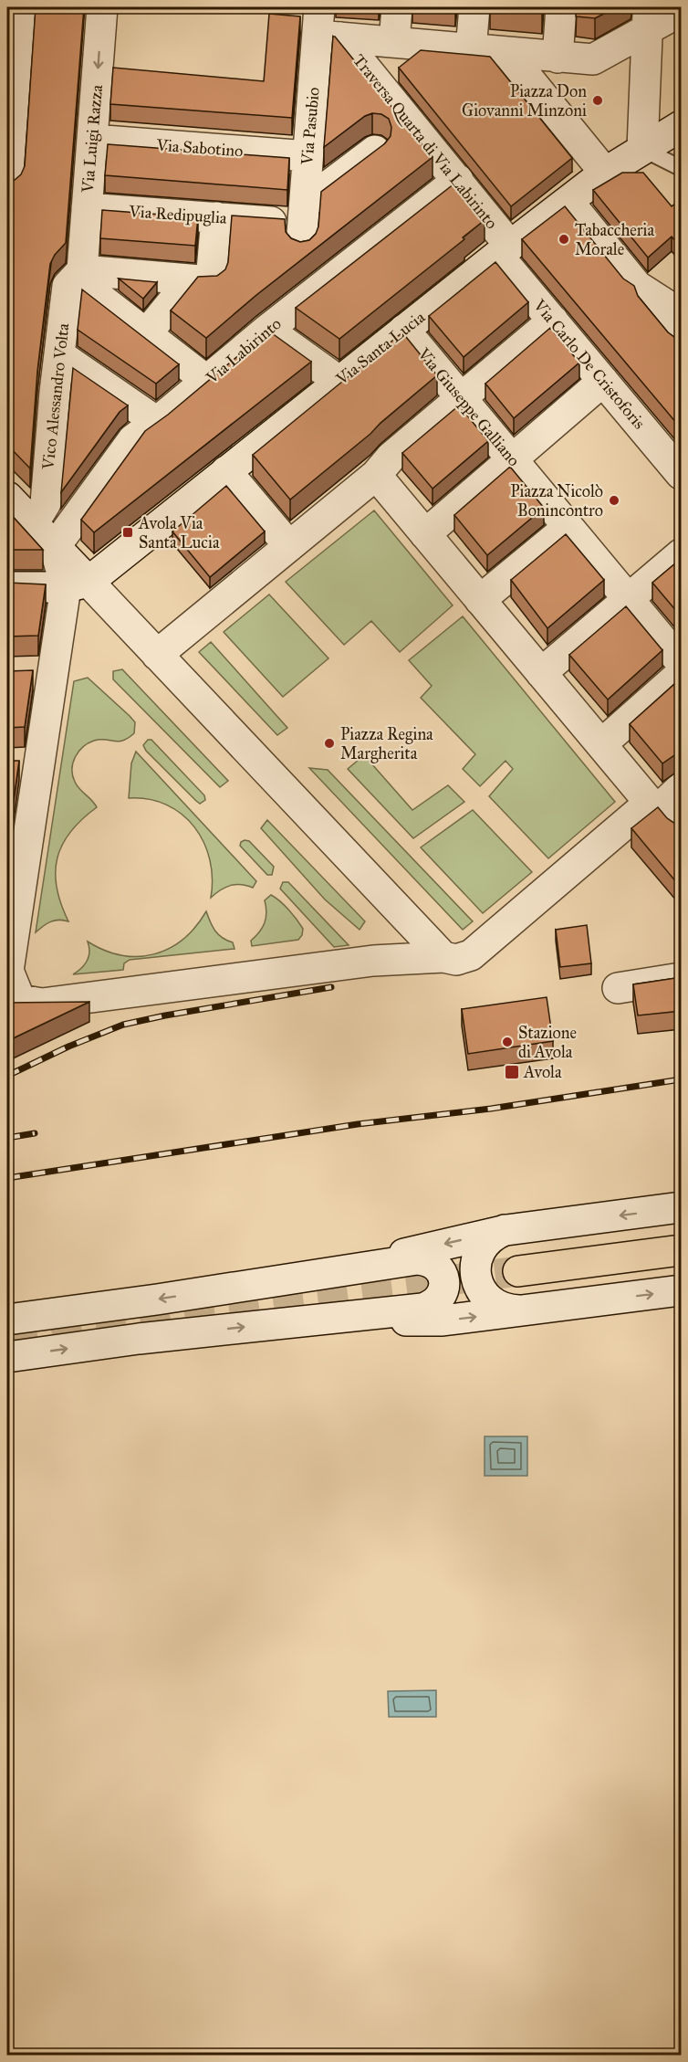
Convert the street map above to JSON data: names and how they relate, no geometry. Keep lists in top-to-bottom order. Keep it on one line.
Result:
{"streets":{"street":["Via Pasubio","Via Luigi Razza","Traversa Quarta di Via Labirinto","Via Sabotino","Via Redipuglia","Via Santa Lucia","Via Labirinto","Via Carlo De Cristoforis","Vico Alessandro Volta","Via Giuseppe Galliano"]},"crossings":[["Via Pasubio","Traversa Quarta di Via Labirinto"],["Via Pasubio","Via Sabotino"],["Via Pasubio","Via Redipuglia"],["Via Luigi Razza","Via Sabotino"],["Via Luigi Razza","Via Redipuglia"],["Via Luigi Razza","Vico Alessandro Volta"],["Traversa Quarta di Via Labirinto","Via Santa Lucia"],["Traversa Quarta di Via Labirinto","Via Labirinto"],["Traversa Quarta di Via Labirinto","Via Carlo De Cristoforis"],["Via Santa Lucia","Via Carlo De Cristoforis"],["Via Santa Lucia","Via Giuseppe Galliano"]],"places":{"other":["Piazza Don Giovanni Minzoni","Tabaccheria Morale","Piazza Nicolò Bonincontro","Piazza Regina Margherita","Stazione di Avola"],"transit":["Avola Via Santa Lucia","Avola"]}}
